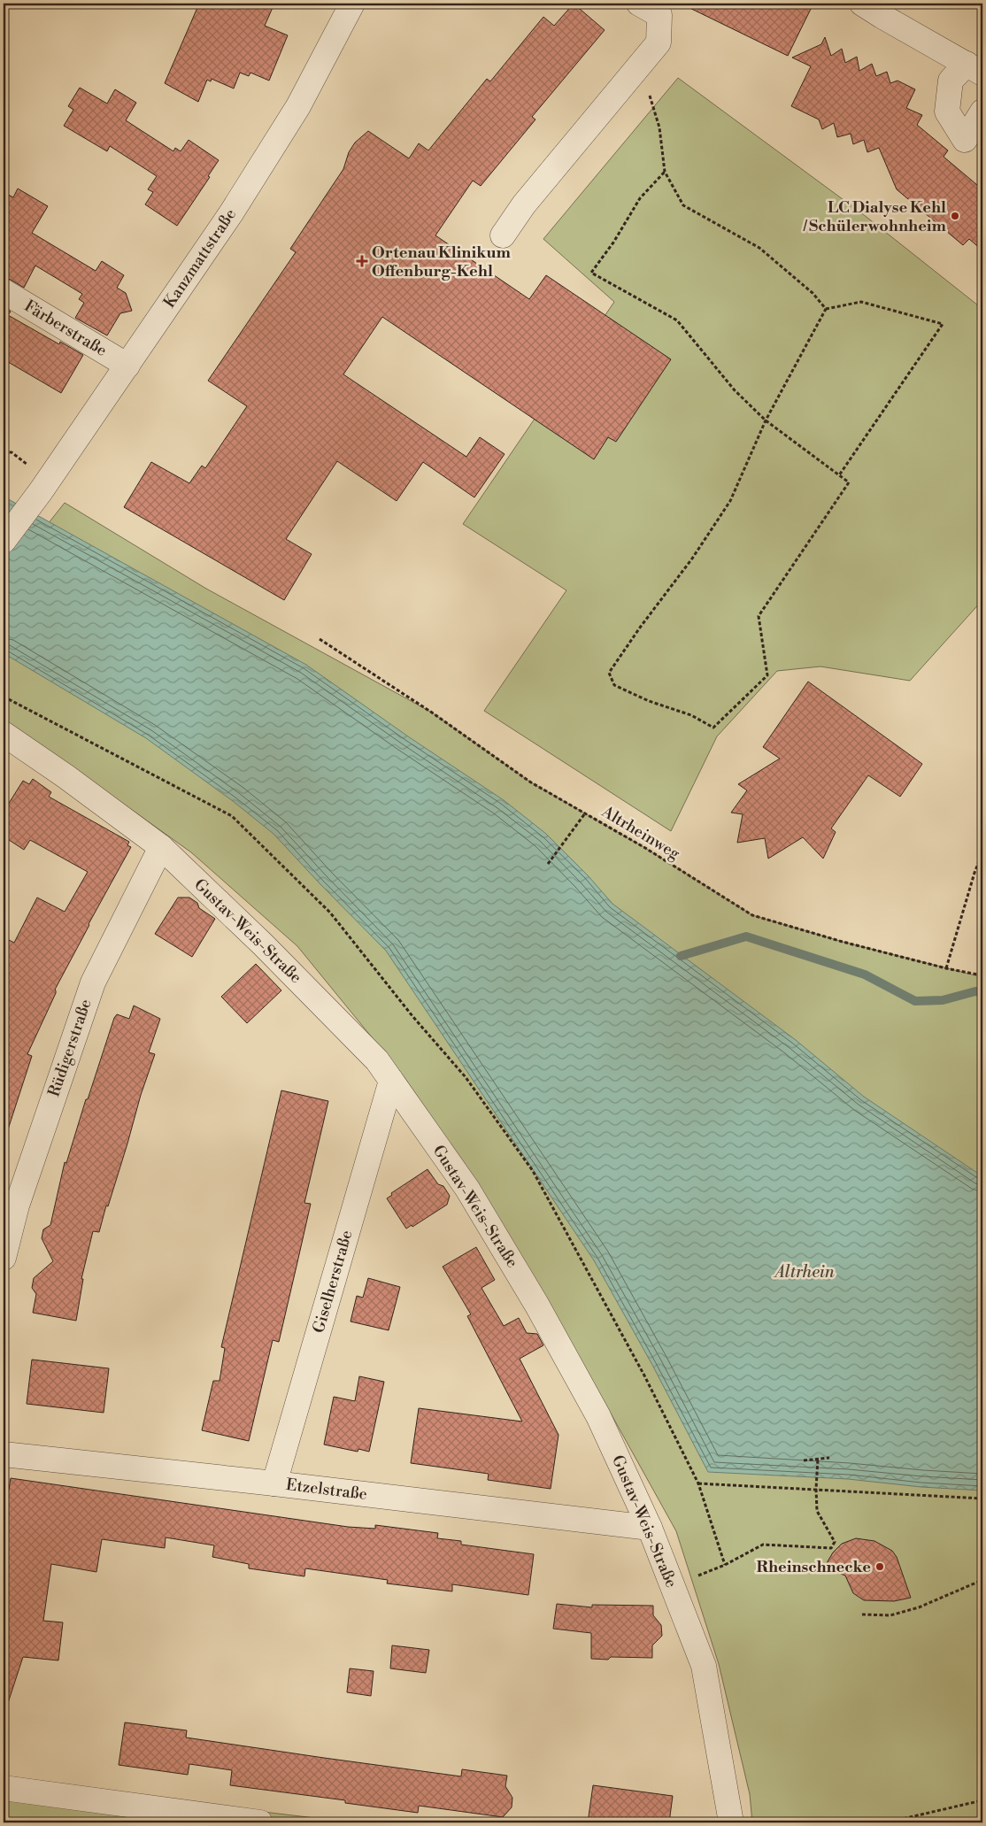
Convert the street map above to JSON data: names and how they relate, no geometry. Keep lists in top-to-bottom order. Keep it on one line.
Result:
{"streets":{"street":["Kanzmattstraße","Färberstraße","Gustav-Weis-Straße","Rüdigerstraße","Giselherstraße","Etzelstraße"],"path":["Altrheinweg"]},"crossings":[["Kanzmattstraße","Färberstraße"],["Gustav-Weis-Straße","Rüdigerstraße"],["Gustav-Weis-Straße","Giselherstraße"],["Gustav-Weis-Straße","Etzelstraße"],["Giselherstraße","Etzelstraße"]],"water":["Altrhein"],"places":{"other":["LC Dialyse Kehl / Schülerwohnheim","Rheinschnecke"],"health":["Ortenau Klinikum Offenburg-Kehl"]}}
